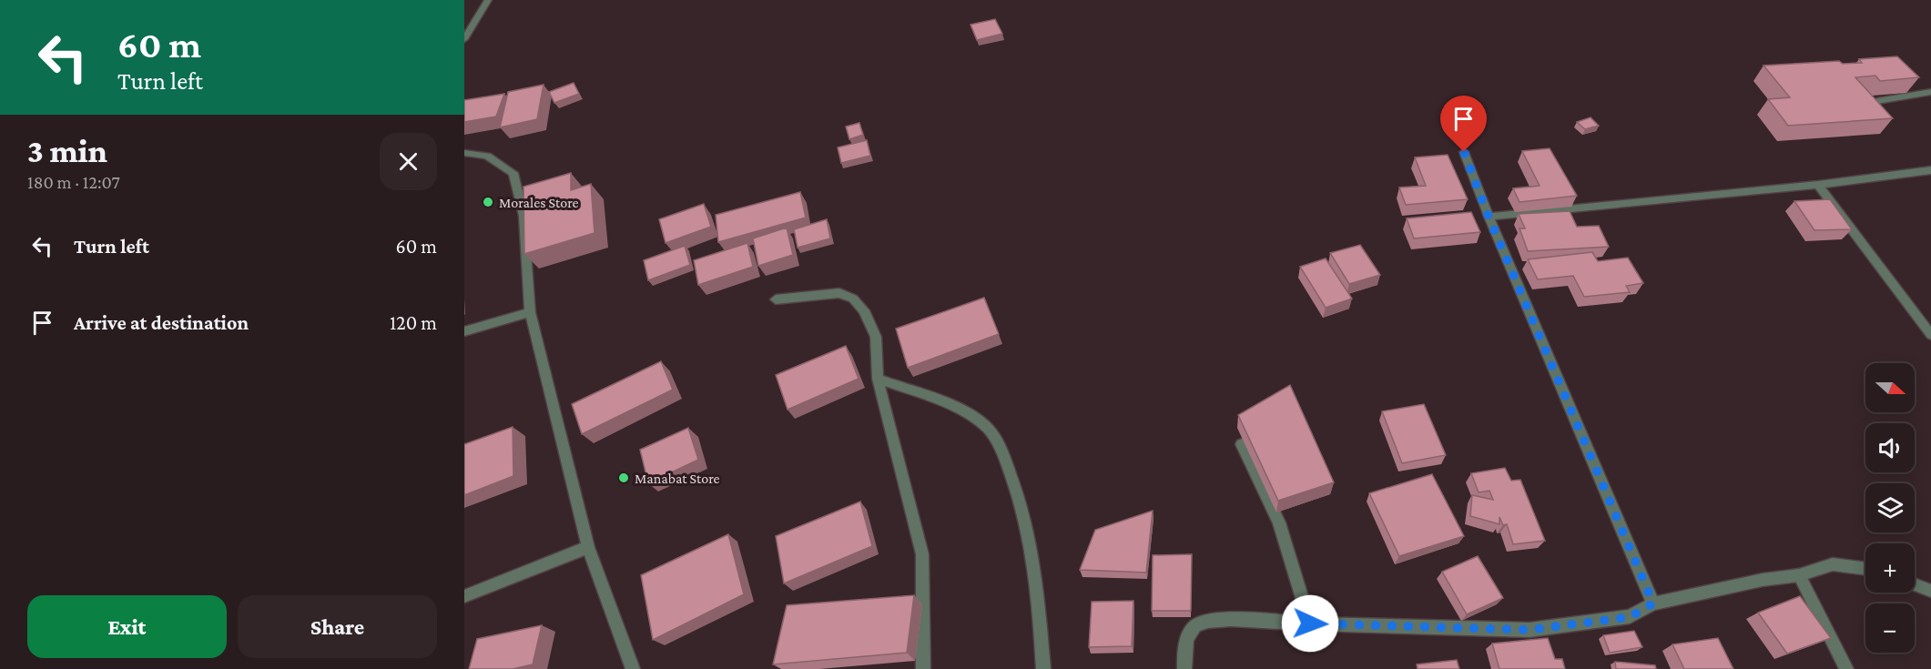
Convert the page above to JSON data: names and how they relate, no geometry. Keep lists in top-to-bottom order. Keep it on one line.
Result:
{"places":["Morales Store","Manabat Store"],"north":"right","page":{"turn":["60 m","Turn left"],"heading":["3 min","180 m · 12:07"],"list":[{"name":"Turn left","value":"60 m"},{"name":"Arrive at destination","value":"120 m"}],"map_buttons":["+","−"],"buttons":["Exit","Share"]}}
